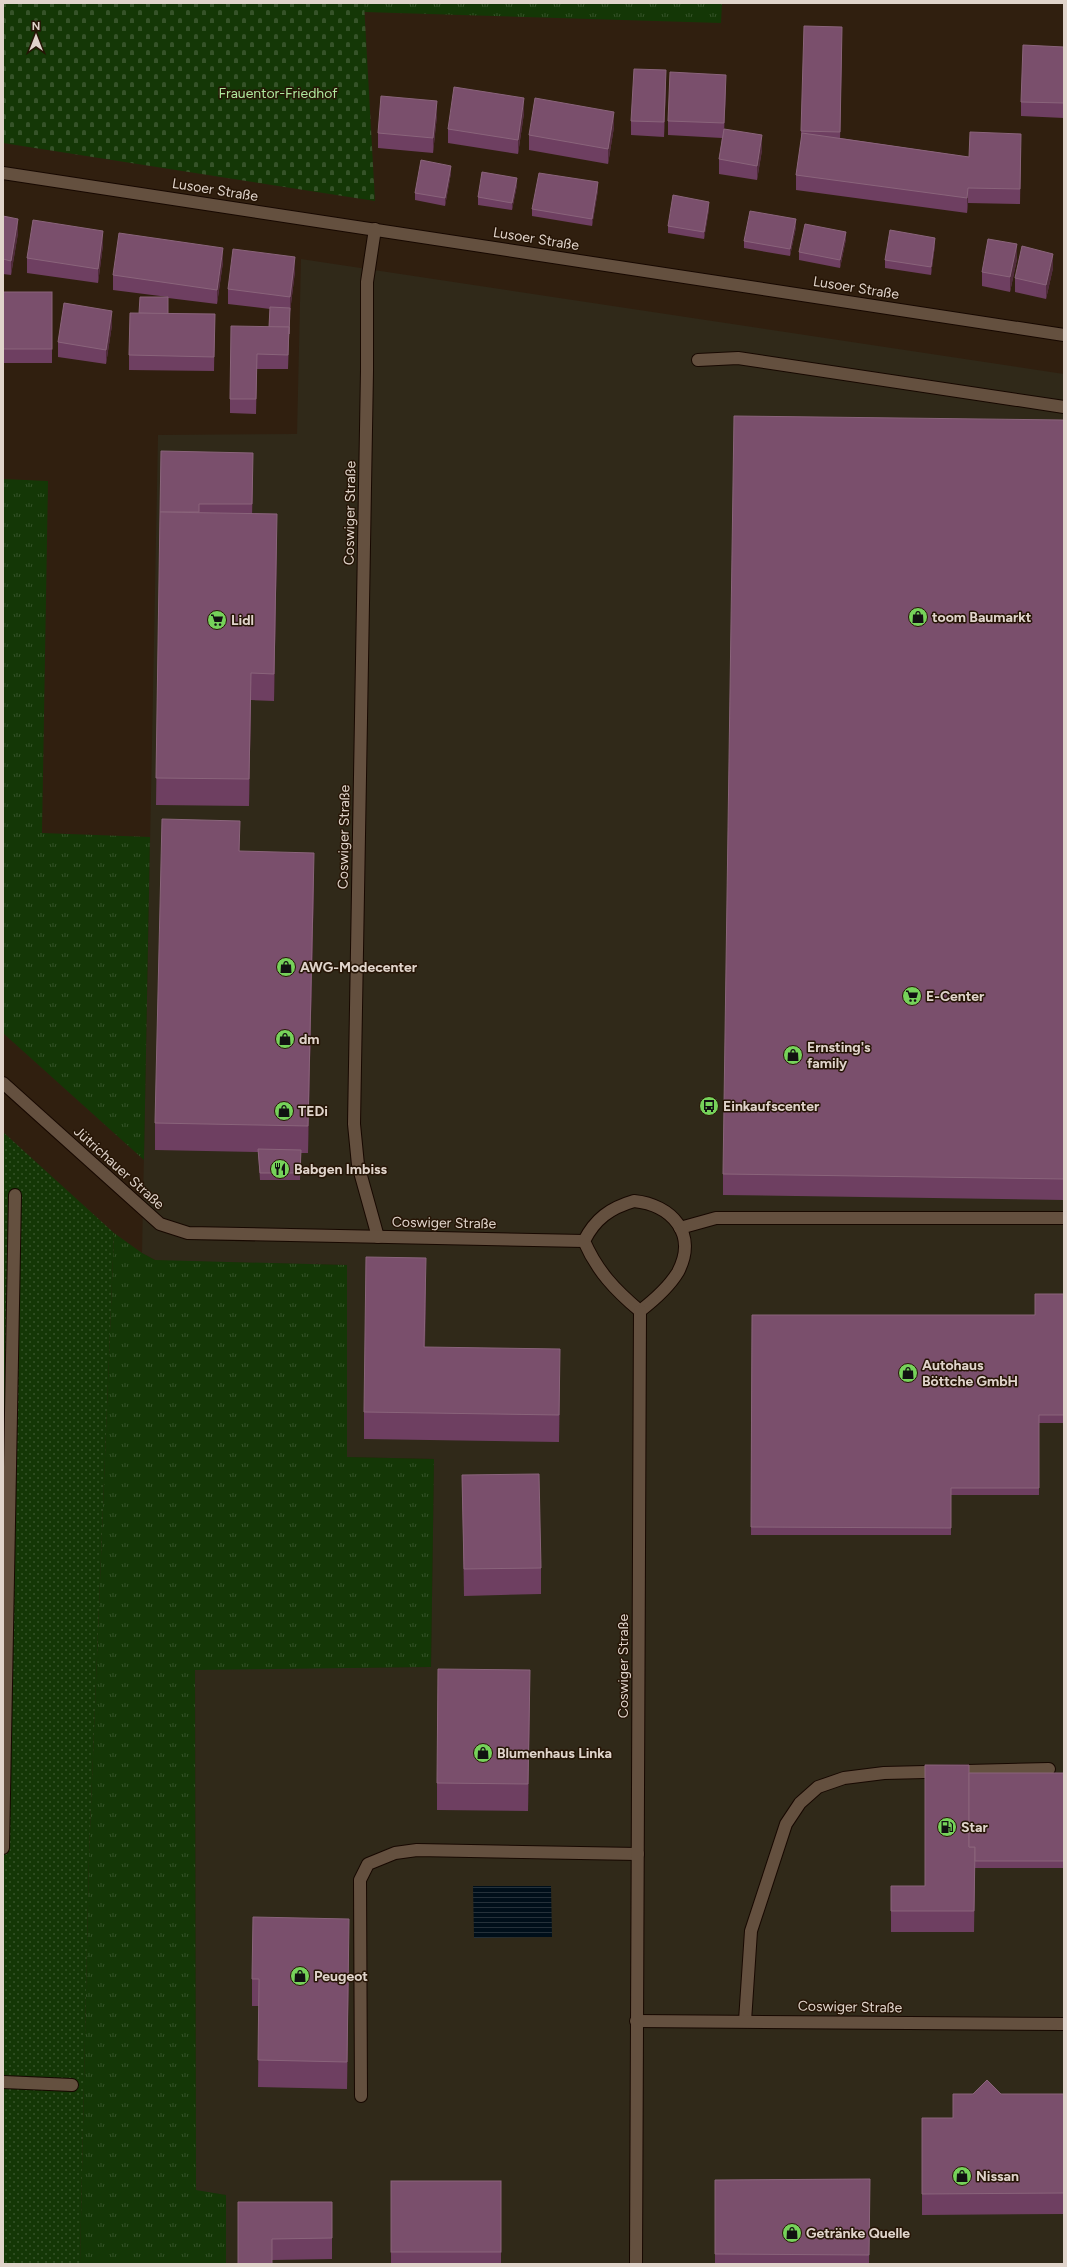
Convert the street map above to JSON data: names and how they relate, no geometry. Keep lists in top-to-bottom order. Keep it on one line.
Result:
{"streets":{"street":["Lusoer Straße","Coswiger Straße","Jütrichauer Straße"]},"crossings":[["Lusoer Straße","Coswiger Straße"],["Coswiger Straße","Jütrichauer Straße"]],"parks":["Frauentor-Friedhof"],"places":{"shop":["toom Baumarkt","AWG-Modecenter","dm","Ernsting's family","TEDi","Autohaus Böttche GmbH","Blumenhaus Linka","Peugeot","Nissan","Getränke Quelle"],"supermarket":["Lidl","E-Center"],"bus stop":["Einkaufscenter"],"restaurant":["Babgen Imbiss"],"fuel station":["Star"]},"north":"top"}
